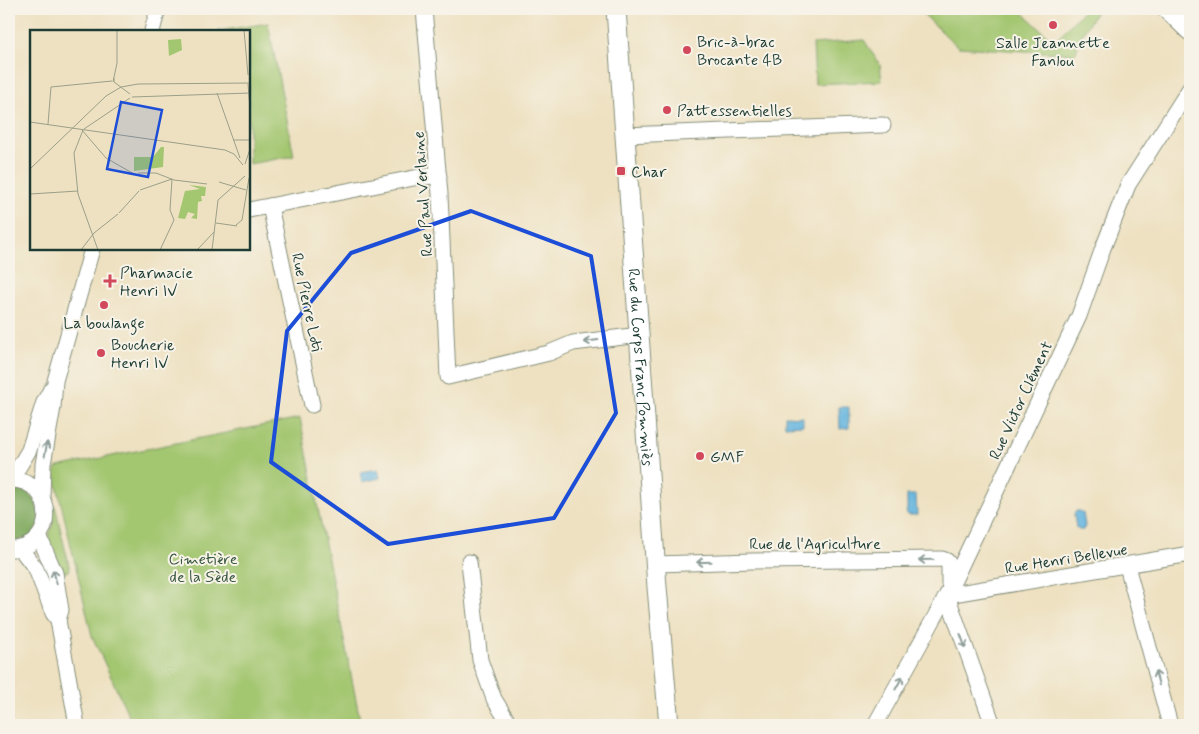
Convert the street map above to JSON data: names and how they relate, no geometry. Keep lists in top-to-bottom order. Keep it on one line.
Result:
{"streets":{"main road":["Rue du Corps Franc Pommiès"],"street":["Rue Paul Verlaine","Rue Pierre Loti","Rue Victor Clément","Rue de l'Agriculture","Rue Henri Bellevue"]},"crossings":[["Rue Paul Verlaine","Rue du Corps Franc Pommiès"],["Rue du Corps Franc Pommiès","Rue de l'Agriculture"],["Rue Victor Clément","Rue de l'Agriculture"],["Rue Victor Clément","Rue Henri Bellevue"],["Rue de l'Agriculture","Rue Henri Bellevue"]],"one_way":["Rue de l'Agriculture"],"parks":["Cimetière de la Sède"],"places":{"other":["Salle Jeannette Fanlou","Bric-à-brac Brocante 4B","Pattessentielles","La boulange","Boucherie Henri IV","GMF"],"transit":["Char"],"health":["Pharmacie Henri IV"]}}
